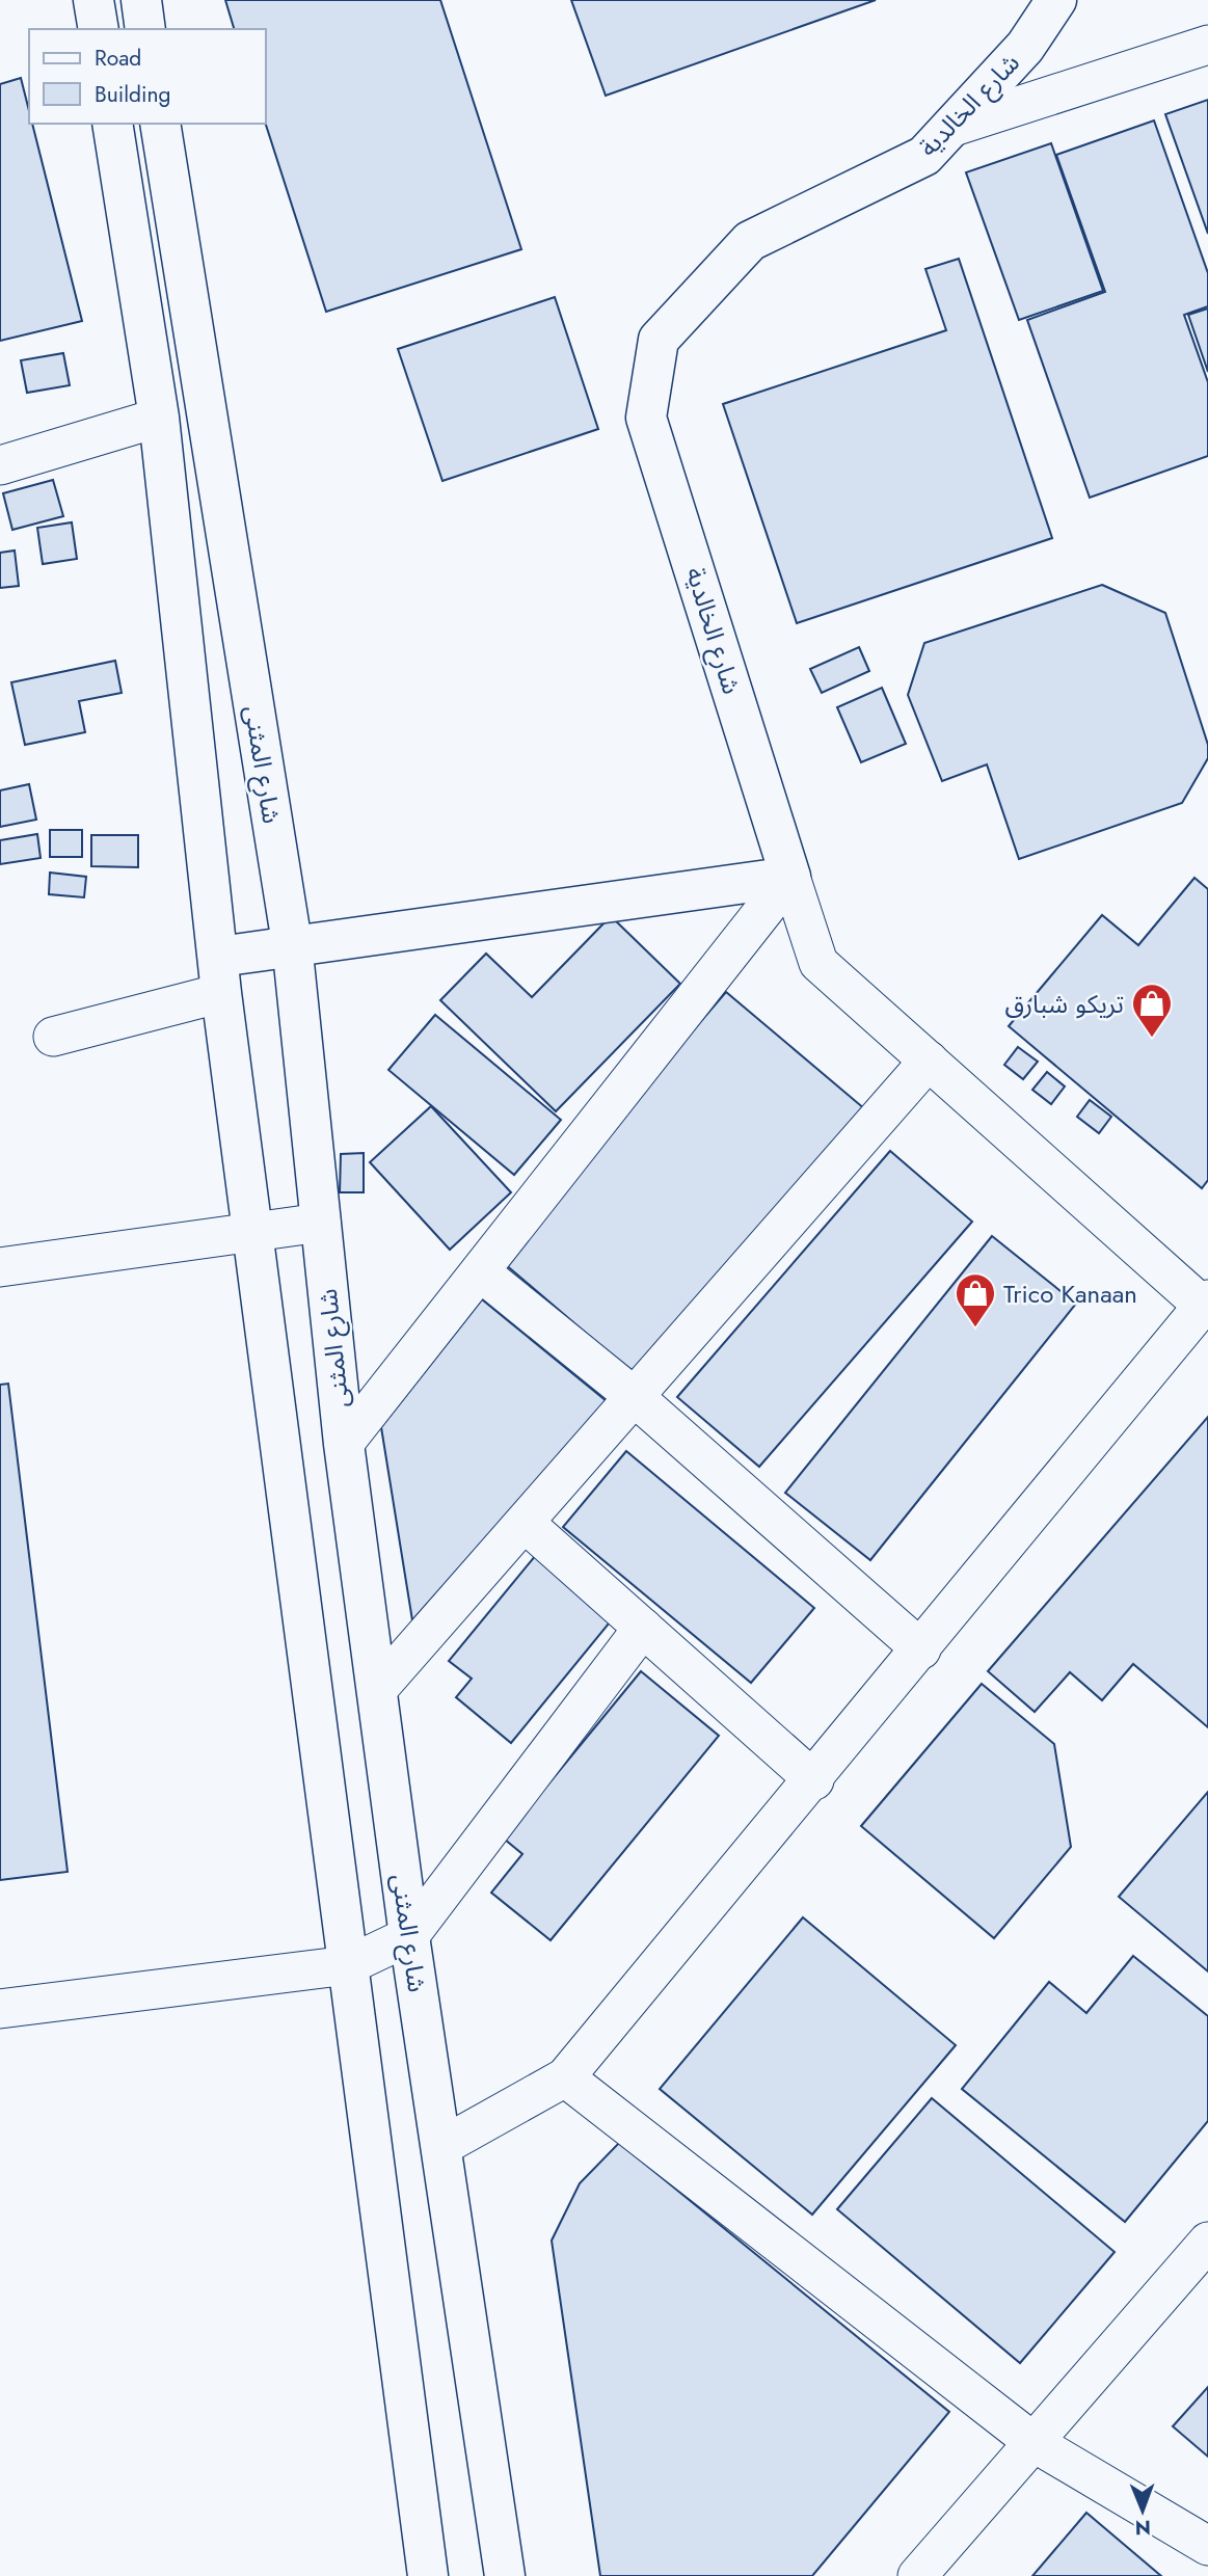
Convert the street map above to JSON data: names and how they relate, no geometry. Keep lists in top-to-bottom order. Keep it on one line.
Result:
{"streets":{"street":["شارع الخالدية","شارع المثنى"]},"places":{"shop":["تريكو شبارق","Trico Kanaan"]},"legend":["Road","Building"],"north":"bottom"}
